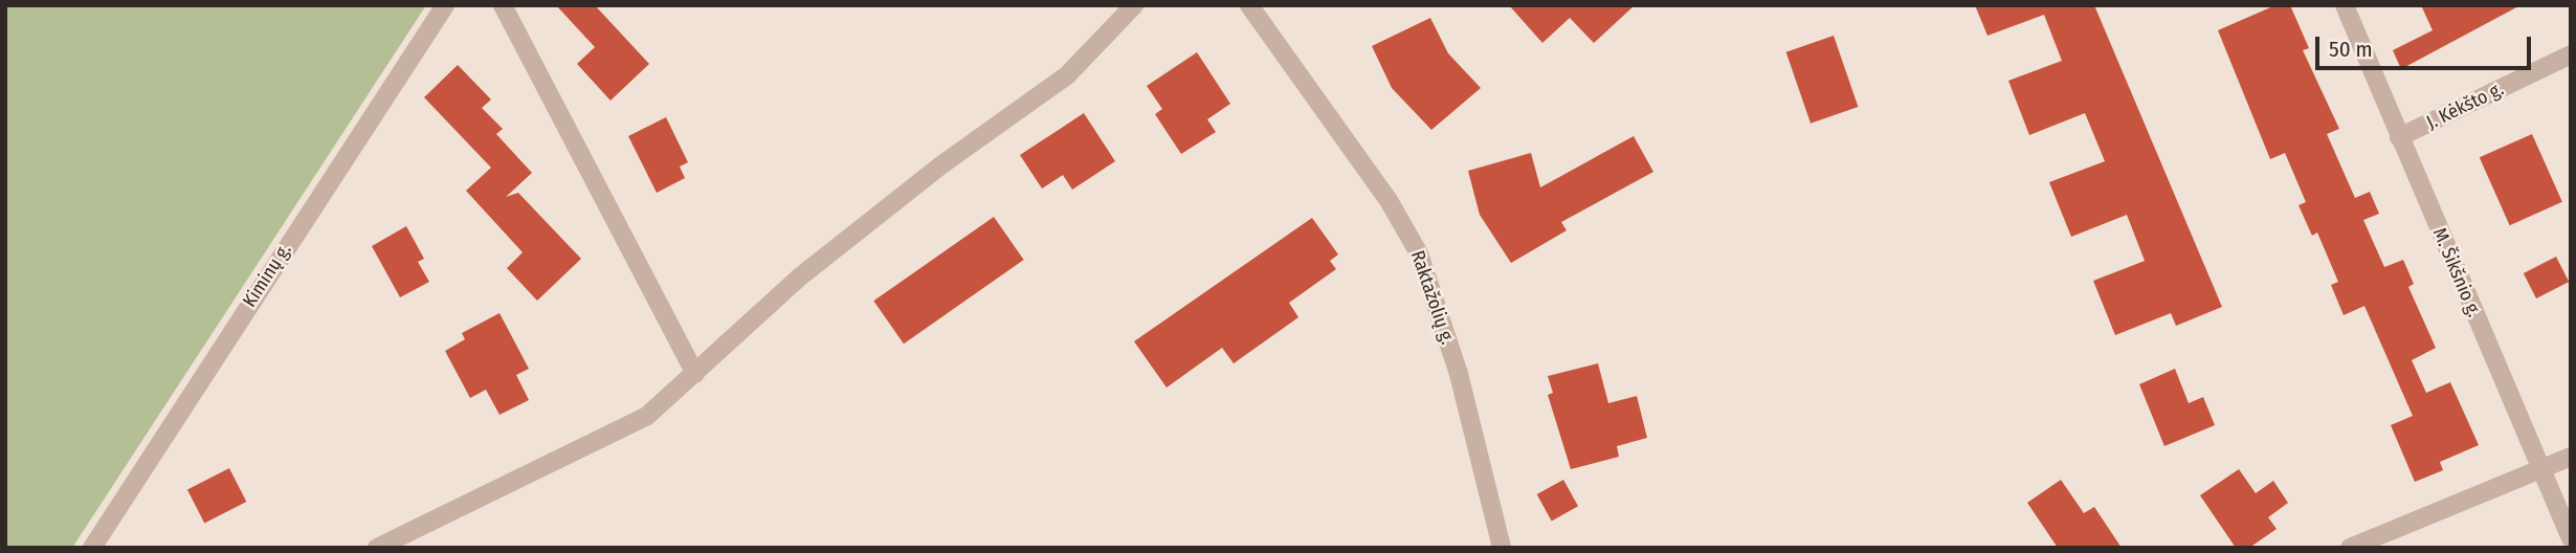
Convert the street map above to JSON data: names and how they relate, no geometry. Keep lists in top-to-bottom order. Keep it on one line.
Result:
{"streets":{"street":["J. Kėkšto g.","M. Šikšnio g.","Kiminų g.","Raktažolių g."]},"crossings":[["J. Kėkšto g.","M. Šikšnio g."]],"scale_bar":"50 m"}
